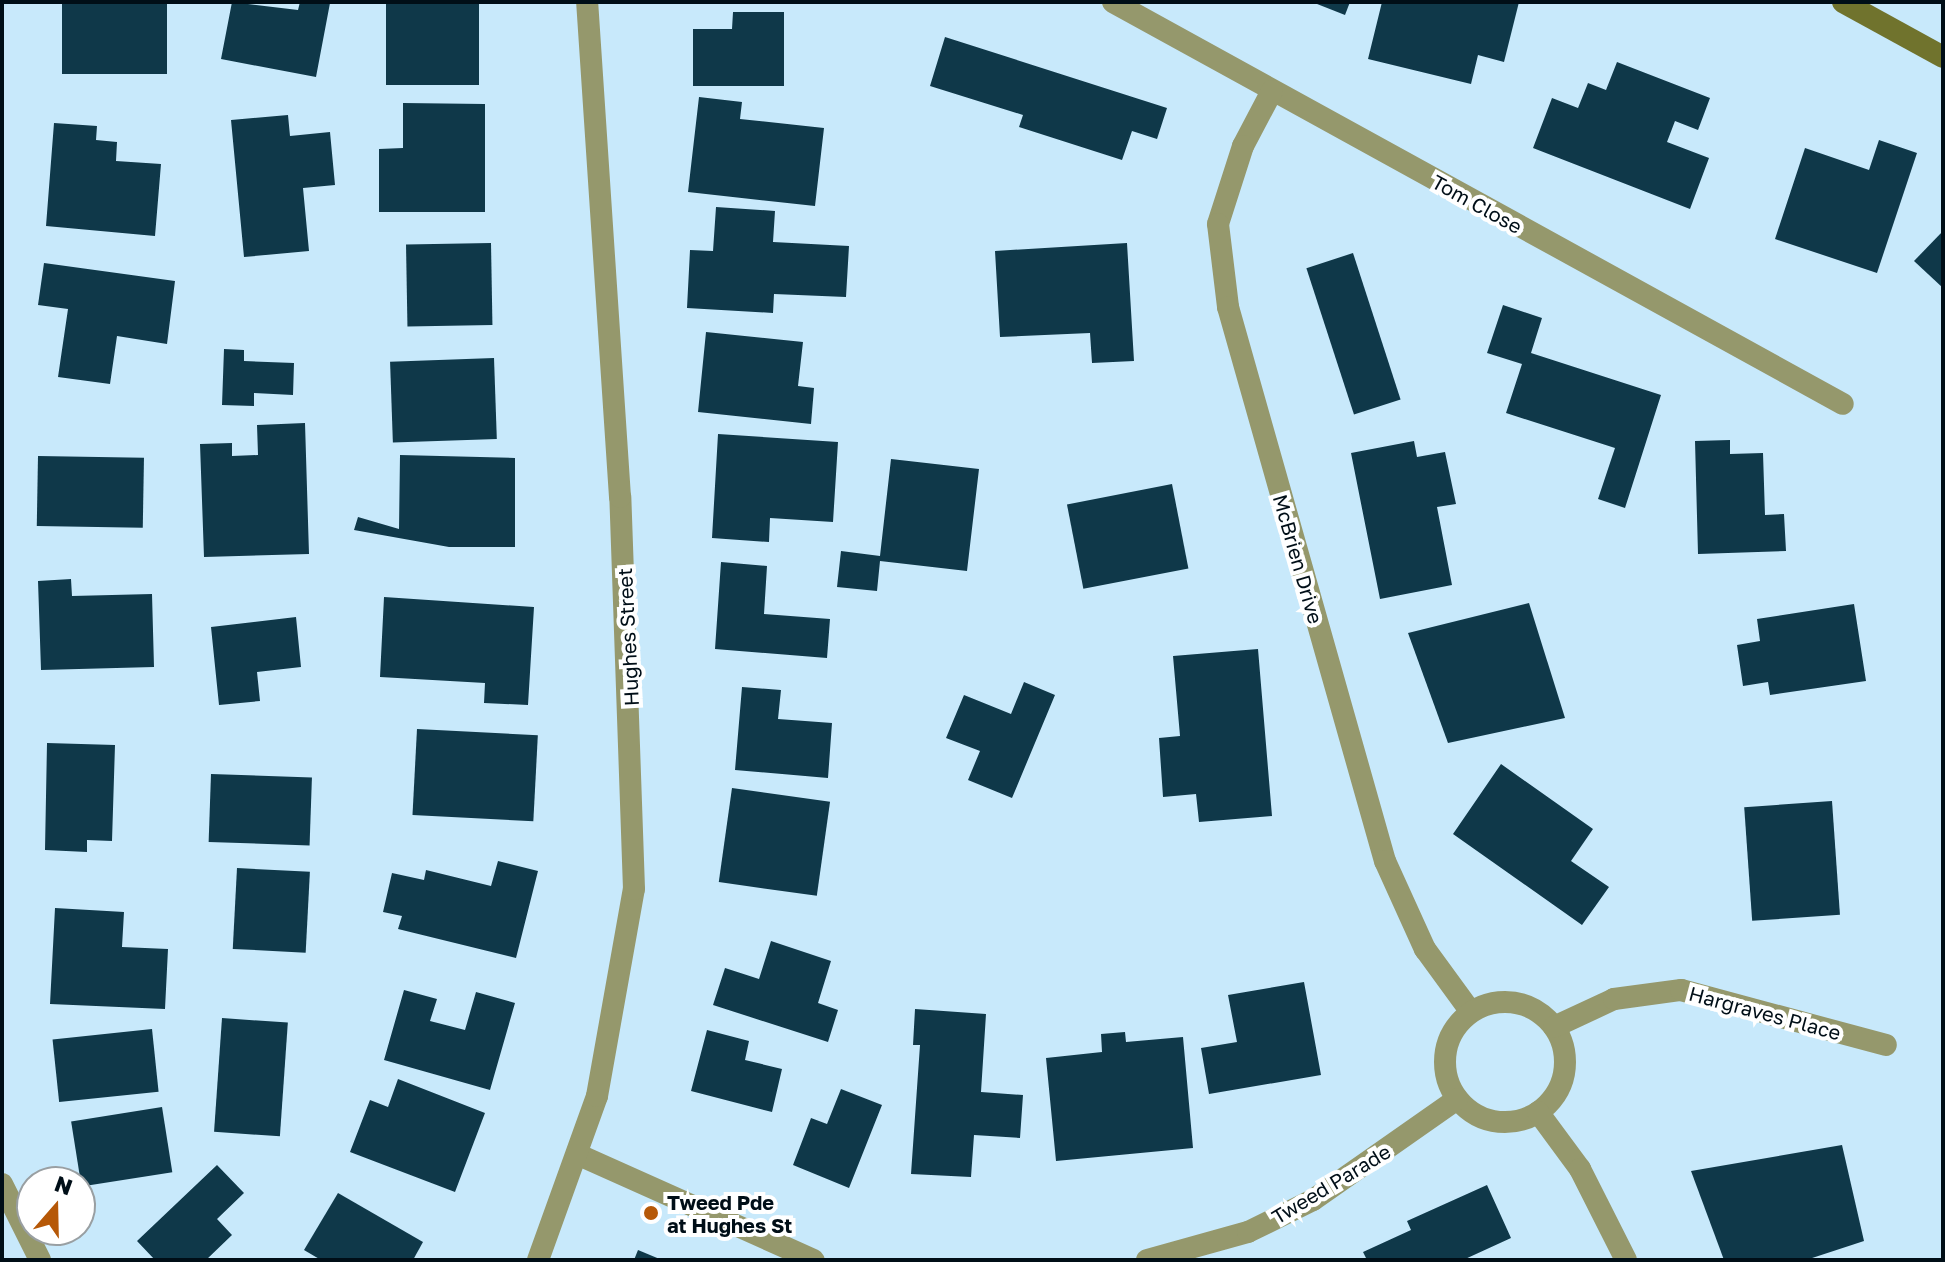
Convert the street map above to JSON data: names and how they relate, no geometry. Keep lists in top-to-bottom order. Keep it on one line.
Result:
{"streets":{"street":["Tom Close","McBrien Drive","Hughes Street","Hargraves Place","Tweed Parade"]},"crossings":[["Tom Close","McBrien Drive"],["McBrien Drive","Hargraves Place"],["McBrien Drive","Tweed Parade"],["Hargraves Place","Tweed Parade"]],"places":["Tweed Pde at Hughes St"],"north":"top"}
